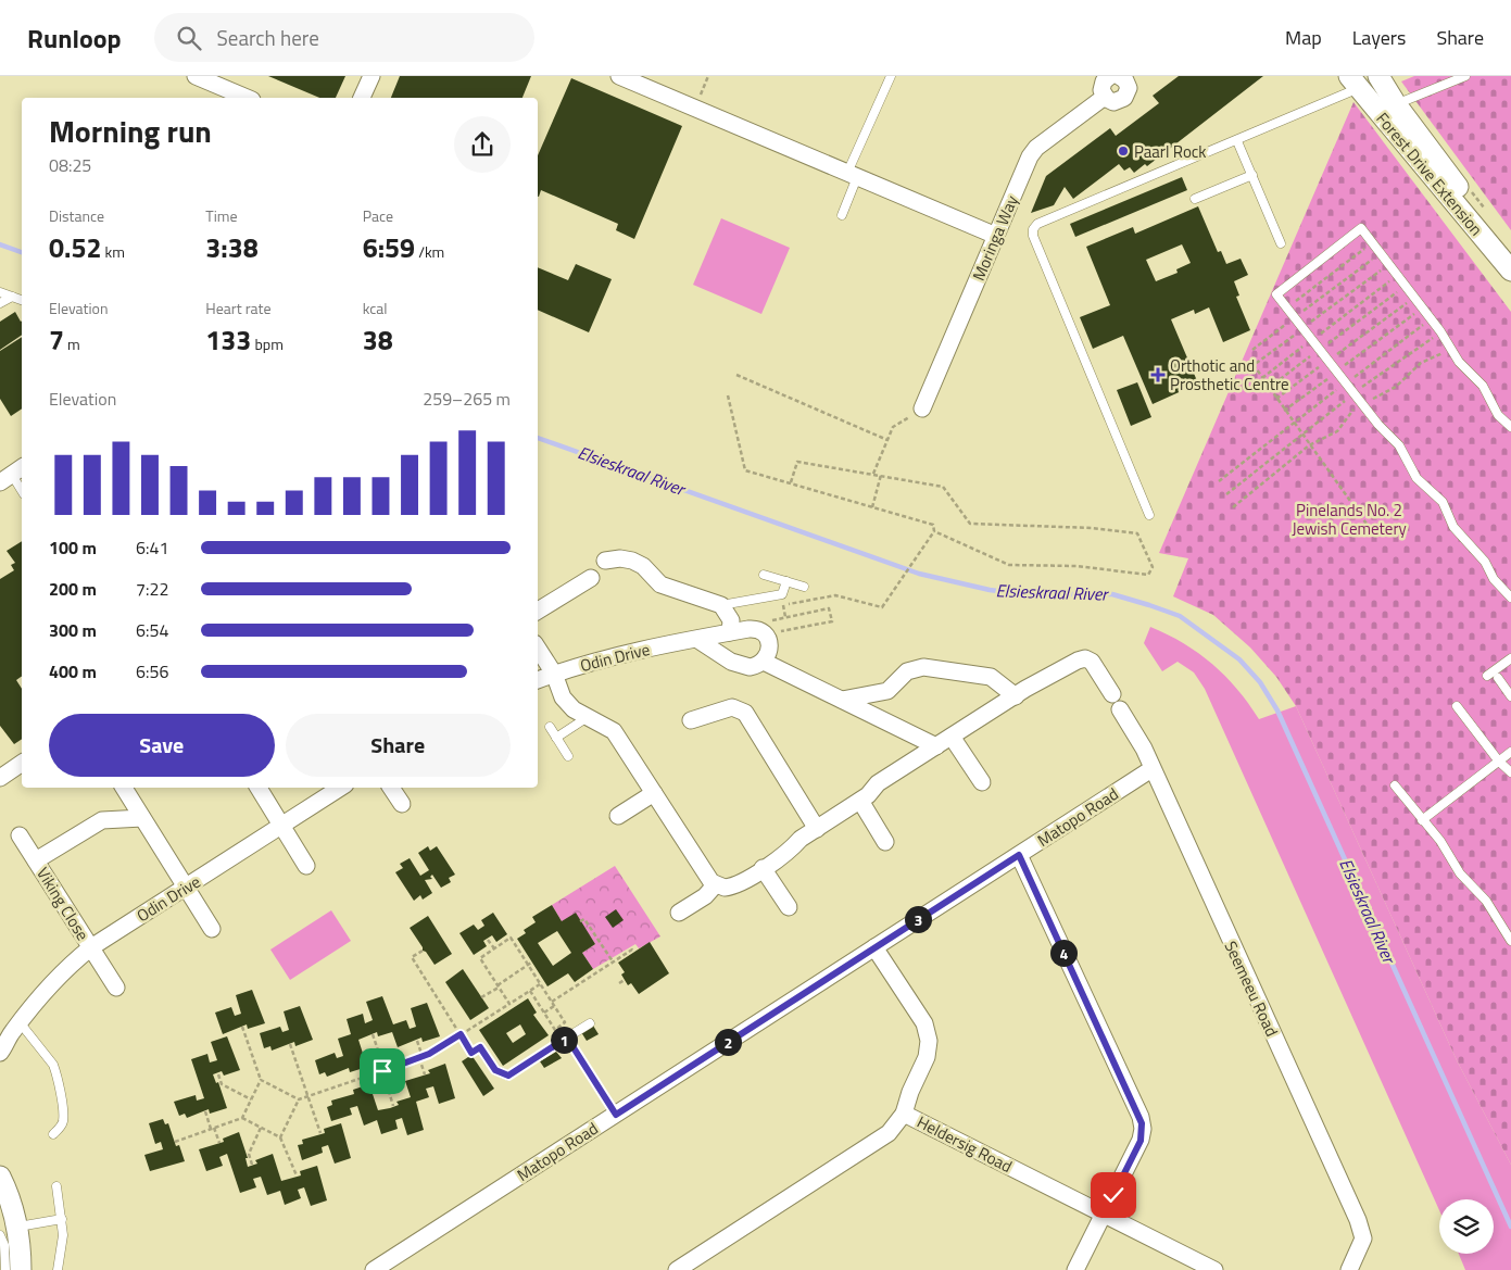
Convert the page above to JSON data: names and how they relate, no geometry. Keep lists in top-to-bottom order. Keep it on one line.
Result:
{"streets":{"street":["Forest Drive Extension","Moringa Way","Odin Drive","Matopo Road","Viking Close","Seemeeu Road","Heldersig Road"]},"crossings":[["Odin Drive","Viking Close"],["Matopo Road","Seemeeu Road"]],"water":["Elsieskraal River"],"parks":["Pinelands No. 2 Jewish Cemetery"],"places":{"other":["Paarl Rock"],"health":["Orthotic and Prosthetic Centre"]},"page":{"header":"Runloop","search":"Search here","nav":["Map","Layers","Share"],"heading":["Morning run","08:25"],"stats":[["Distance","0.52 km"],["Time","3:38"],["Pace","6:59 /km"],["Elevation","7 m"],["Heart rate","133 bpm"],["kcal","38"]],"chart":["Elevation","259–265 m"],"list":[{"name":"100 m","note":"6:41"},{"name":"200 m","note":"7:22"},{"name":"300 m","note":"6:54"},{"name":"400 m","note":"6:56"}],"buttons":["Save","Share"],"pins":["3","4","1","2"]}}
